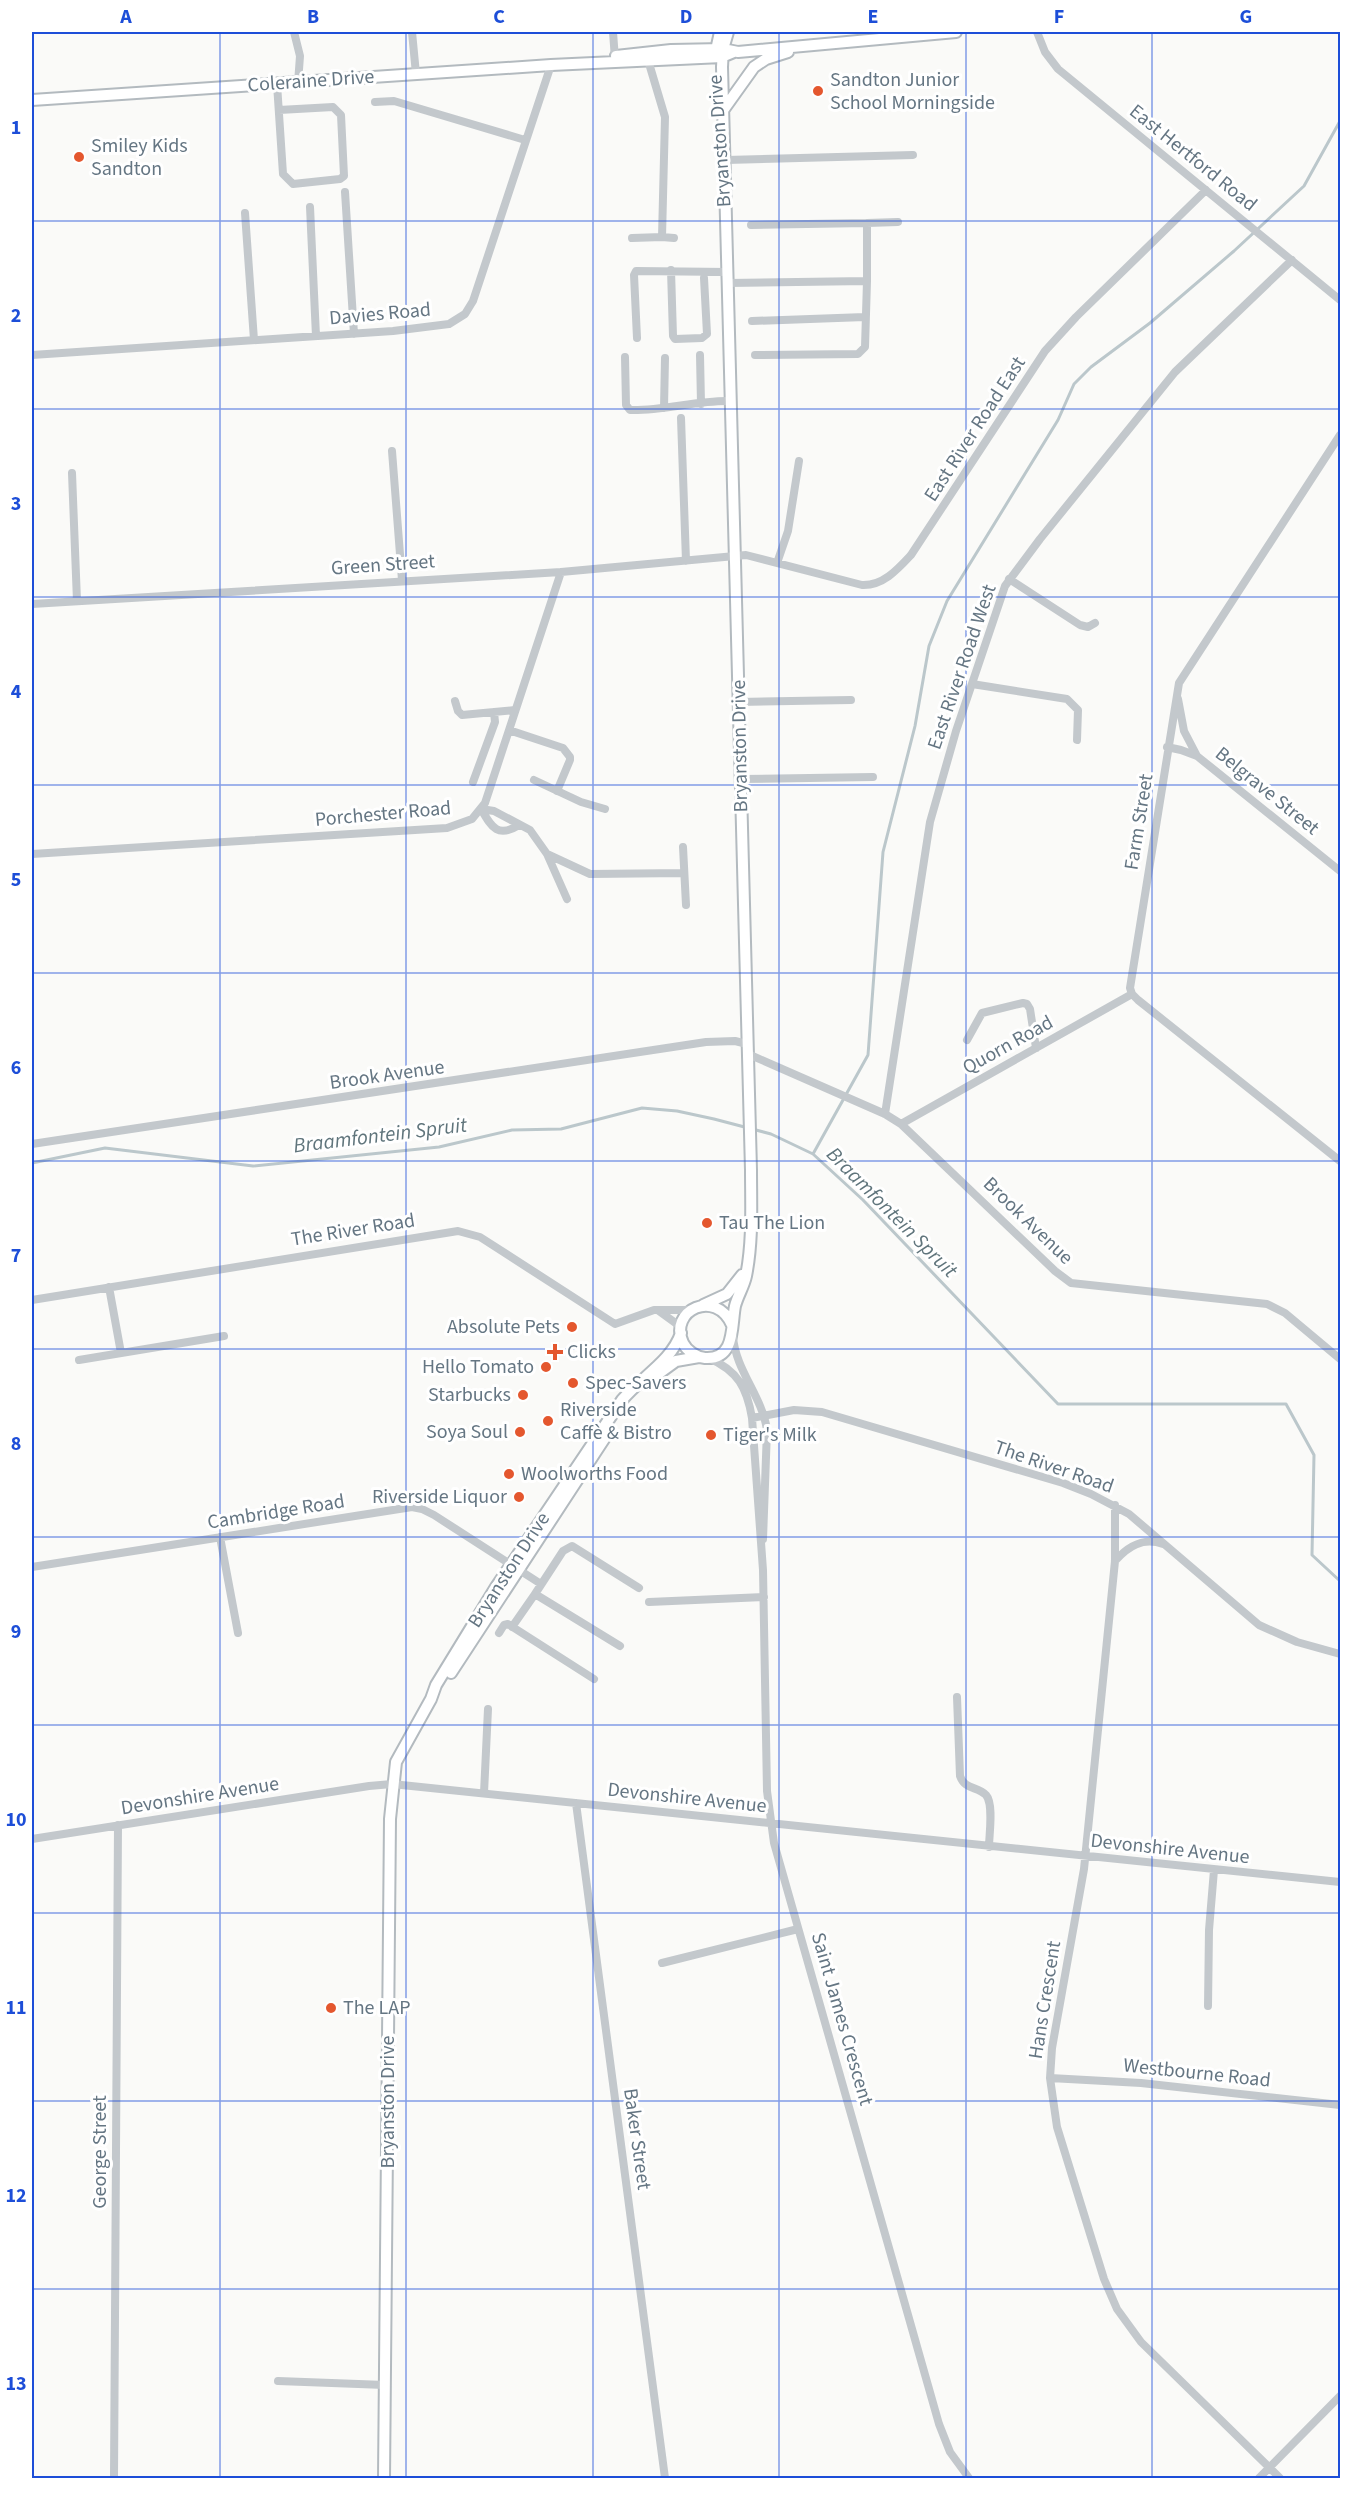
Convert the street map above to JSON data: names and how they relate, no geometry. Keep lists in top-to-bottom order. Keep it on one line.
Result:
{"streets":{"main road":["Coleraine Drive","Bryanston Drive"],"street":["East Hertford Road","Davies Road","East River Road East","Green Street","East River Road West","Belgrave Street","Porchester Road","Farm Street","Quorn Road","Brook Avenue","The River Road","Cambridge Road","Devonshire Avenue","Hans Crescent","Saint James Crescent","Westbourne Road","Baker Street","George Street"]},"crossings":[["Coleraine Drive","Bryanston Drive"],["Coleraine Drive","Davies Road"],["Bryanston Drive","East River Road East"],["Bryanston Drive","Green Street"],["Bryanston Drive","Brook Avenue"],["Bryanston Drive","The River Road"],["Bryanston Drive","Cambridge Road"],["Bryanston Drive","Devonshire Avenue"],["Bryanston Drive","Saint James Crescent"],["East Hertford Road","East River Road East"],["East Hertford Road","East River Road West"],["East River Road East","Green Street"],["East River Road West","Brook Avenue"],["Belgrave Street","Farm Street"],["Farm Street","Quorn Road"],["Quorn Road","Brook Avenue"],["The River Road","Hans Crescent"],["The River Road","Saint James Crescent"],["Devonshire Avenue","Hans Crescent"],["Devonshire Avenue","Saint James Crescent"],["Devonshire Avenue","Baker Street"],["Devonshire Avenue","George Street"],["Hans Crescent","Westbourne Road"]],"water":["Braamfontein Spruit"],"places":{"other":["Sandton Junior School Morningside","Smiley Kids Sandton","Tau The Lion","Absolute Pets","Hello Tomato","Spec-Savers","Starbucks","Riverside Caffè & Bistro","Soya Soul","Tiger's Milk","Woolworths Food","Riverside Liquor","The LAP"],"health":["Clicks"]},"grid":{"columns":["A","B","C","D","E","F","G"],"rows":["1","2","3","4","5","6","7","8","9","10","11","12","13"]}}
